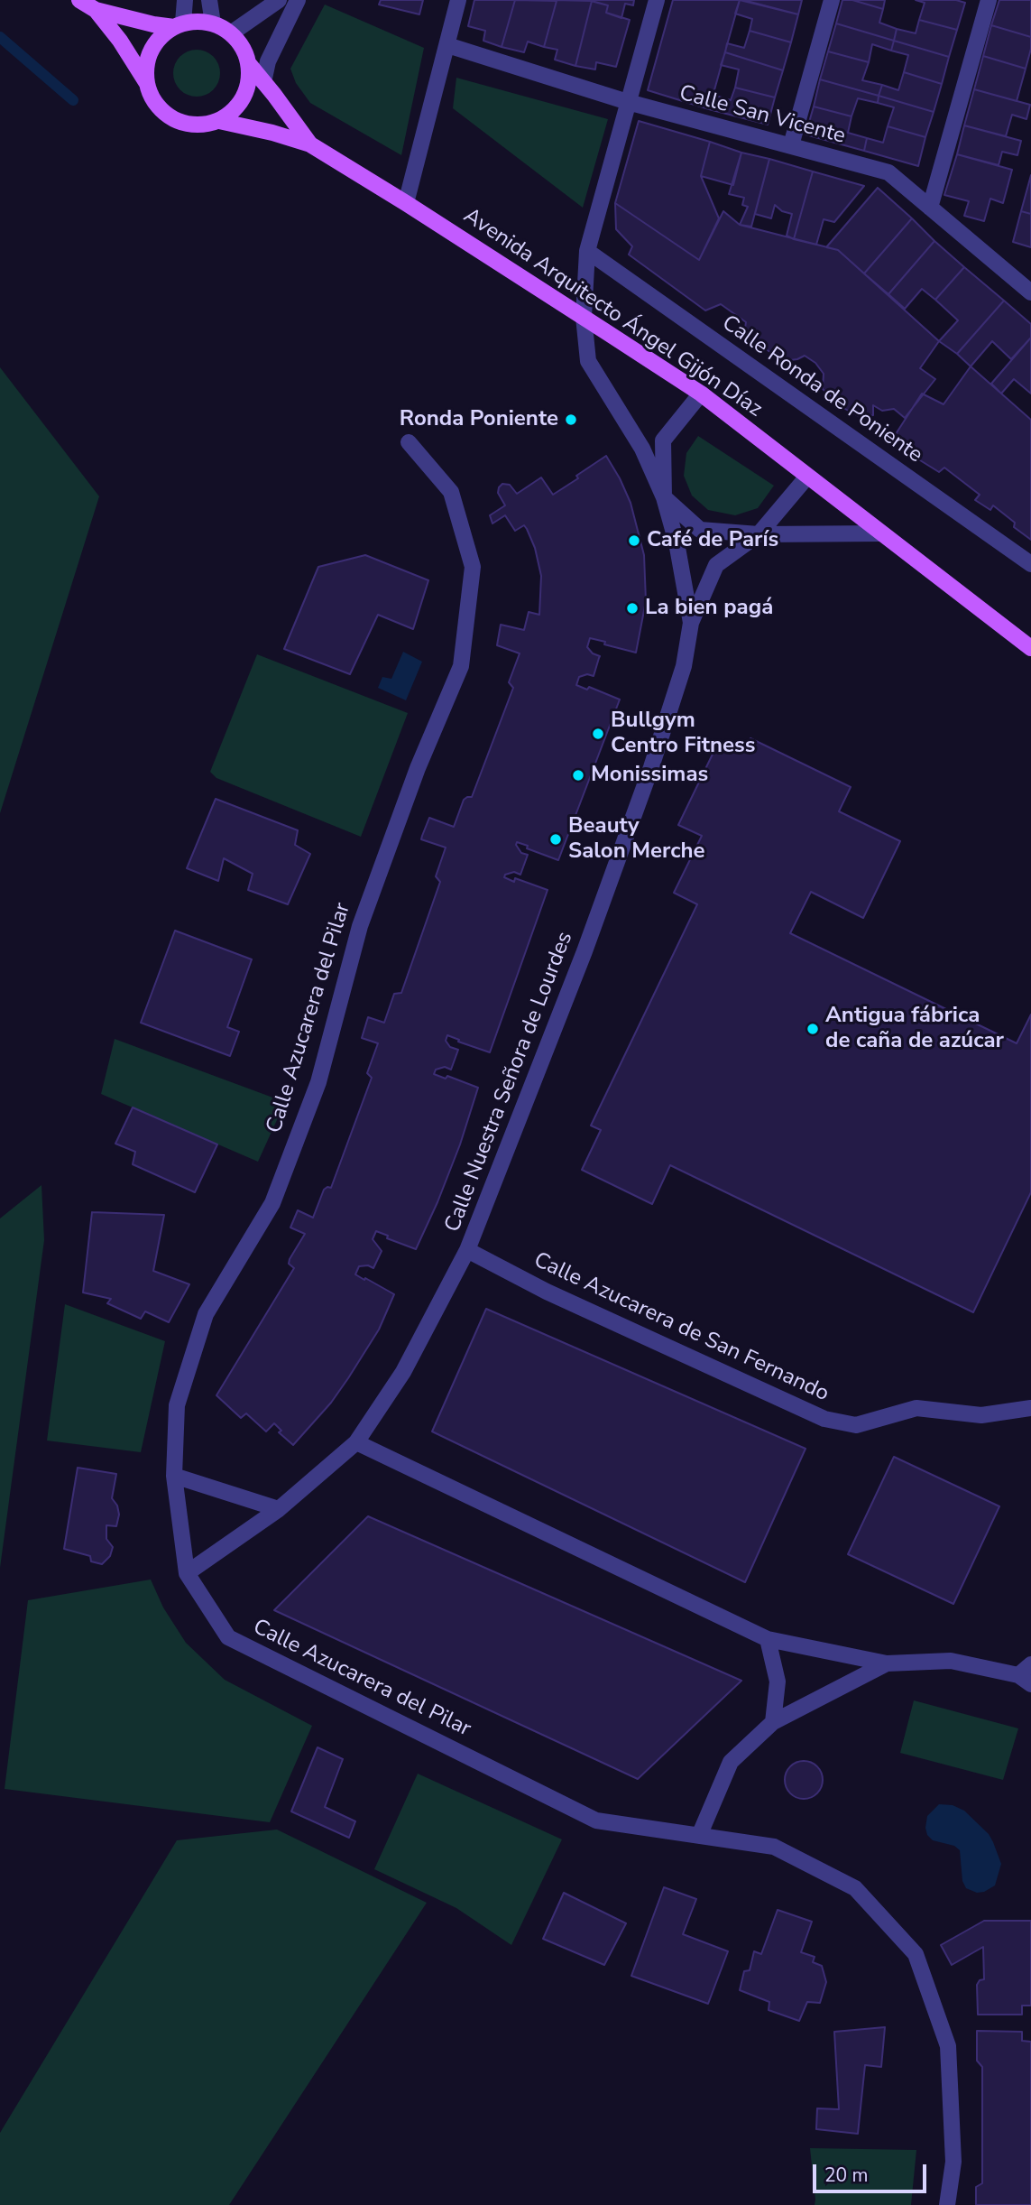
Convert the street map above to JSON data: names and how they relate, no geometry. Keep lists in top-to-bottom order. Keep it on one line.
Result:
{"streets":{"main road":["Avenida Arquitecto Ángel Gijón Díaz"],"street":["Calle San Vicente","Calle Ronda de Poniente","Calle Azucarera del Pilar","Calle Nuestra Señora de Lourdes","Calle Azucarera de San Fernando"]},"crossings":[["Calle San Vicente","Calle Nuestra Señora de Lourdes"],["Avenida Arquitecto Ángel Gijón Díaz","Calle Nuestra Señora de Lourdes"],["Calle Ronda de Poniente","Calle Nuestra Señora de Lourdes"],["Calle Azucarera del Pilar","Calle Nuestra Señora de Lourdes"],["Calle Nuestra Señora de Lourdes","Calle Azucarera de San Fernando"]],"places":["Ronda Poniente","Café de París","La bien pagá","Bullgym Centro Fitness","Monissimas","Beauty Salon Merche","Antigua fábrica de caña de azúcar"],"scale_bar":"20 m"}
